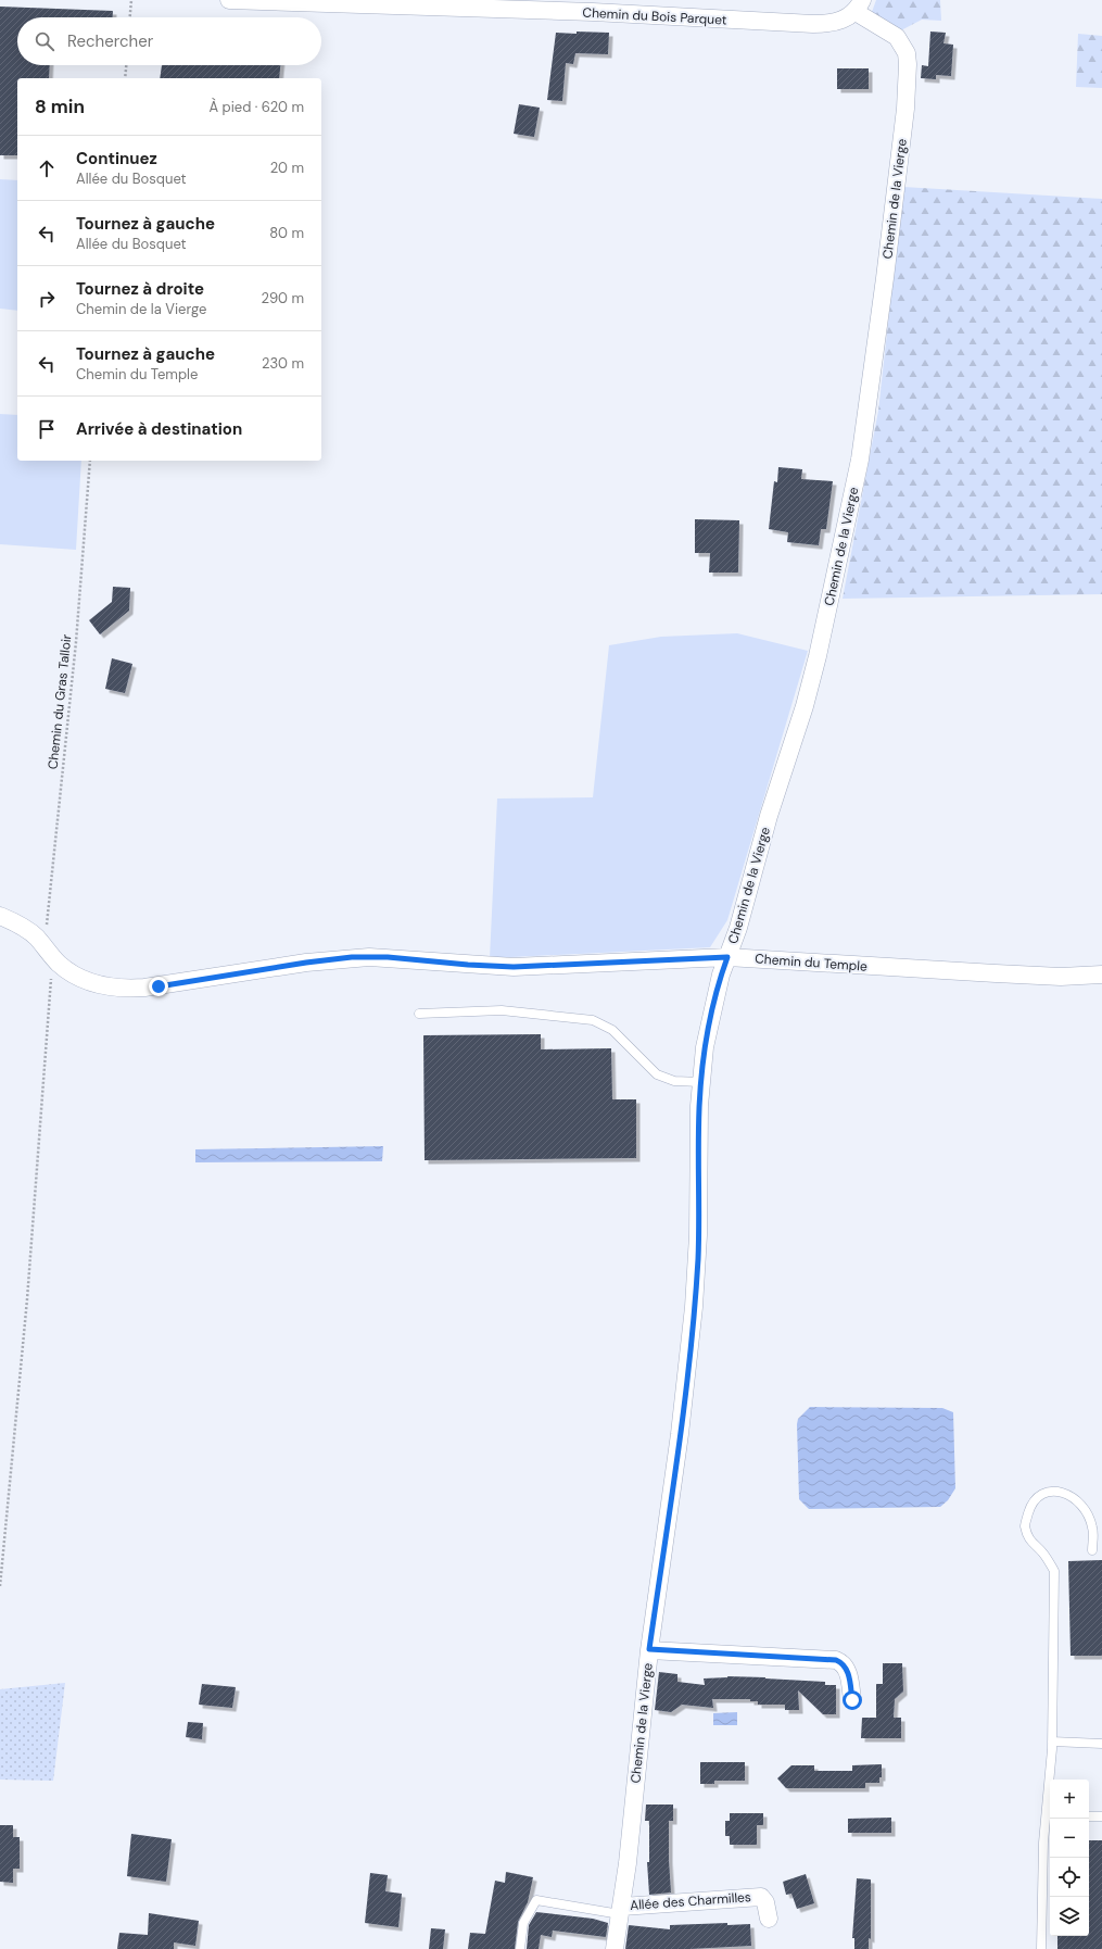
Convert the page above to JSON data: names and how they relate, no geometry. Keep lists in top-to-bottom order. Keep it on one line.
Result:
{"streets":{"street":["Chemin du Bois Parquet","Chemin de la Vierge","Chemin du Temple","Allée des Charmilles"],"path":["Chemin du Gras Talloir"]},"crossings":[["Chemin du Bois Parquet","Chemin de la Vierge"],["Chemin de la Vierge","Chemin du Temple"],["Chemin de la Vierge","Allée des Charmilles"],["Chemin du Gras Talloir","Chemin du Temple"]],"page":{"search":"Rechercher","heading":["8 min","À pied · 620 m"],"list":[["Continuez","Allée du Bosquet","20 m"],["Tournez à gauche","Allée du Bosquet","80 m"],["Tournez à droite","Chemin de la Vierge","290 m"],["Tournez à gauche","Chemin du Temple","230 m"],"Arrivée à destination"],"map_buttons":["+","−"]}}
